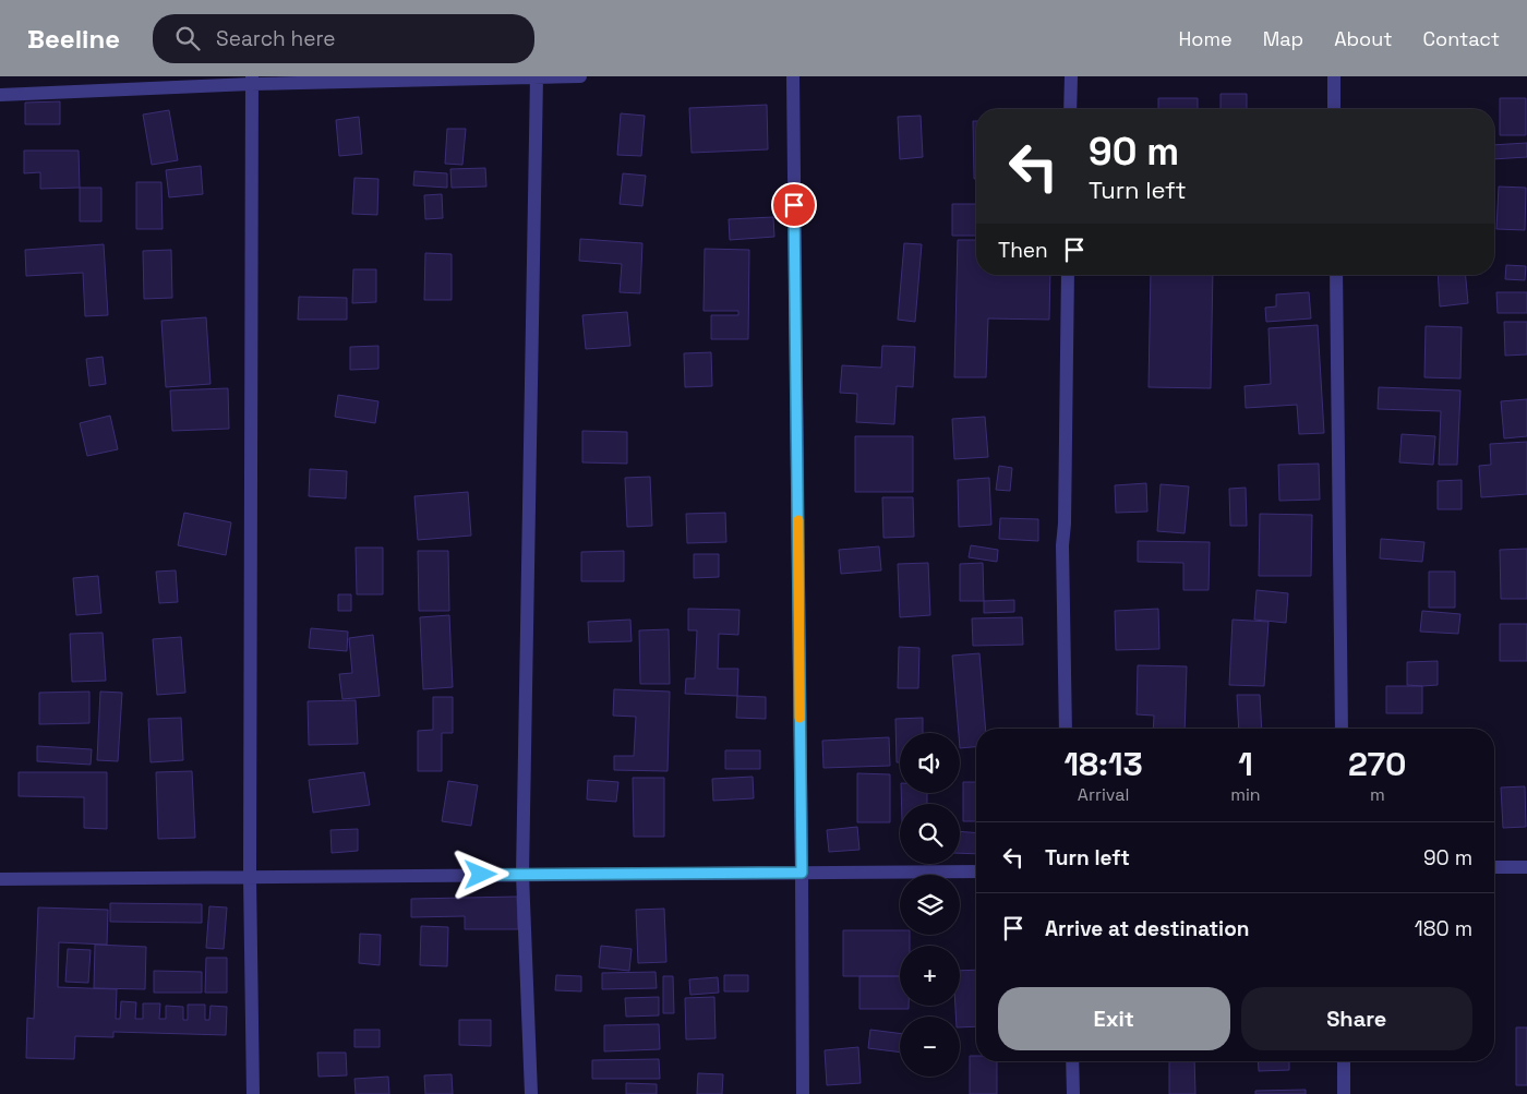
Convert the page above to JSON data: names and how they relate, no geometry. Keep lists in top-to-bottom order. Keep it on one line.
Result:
{"page":{"header":"Beeline","search":"Search here","nav":["Home","Map","About","Contact"],"turn":["90 m","Turn left"],"then":"Then","eta":["18:13","Arrival","1","min","270","m"],"map_buttons":["+","−"],"list":[{"name":"Turn left","value":"90 m"},{"name":"Arrive at destination","value":"180 m"}],"buttons":["Exit","Share"]}}
